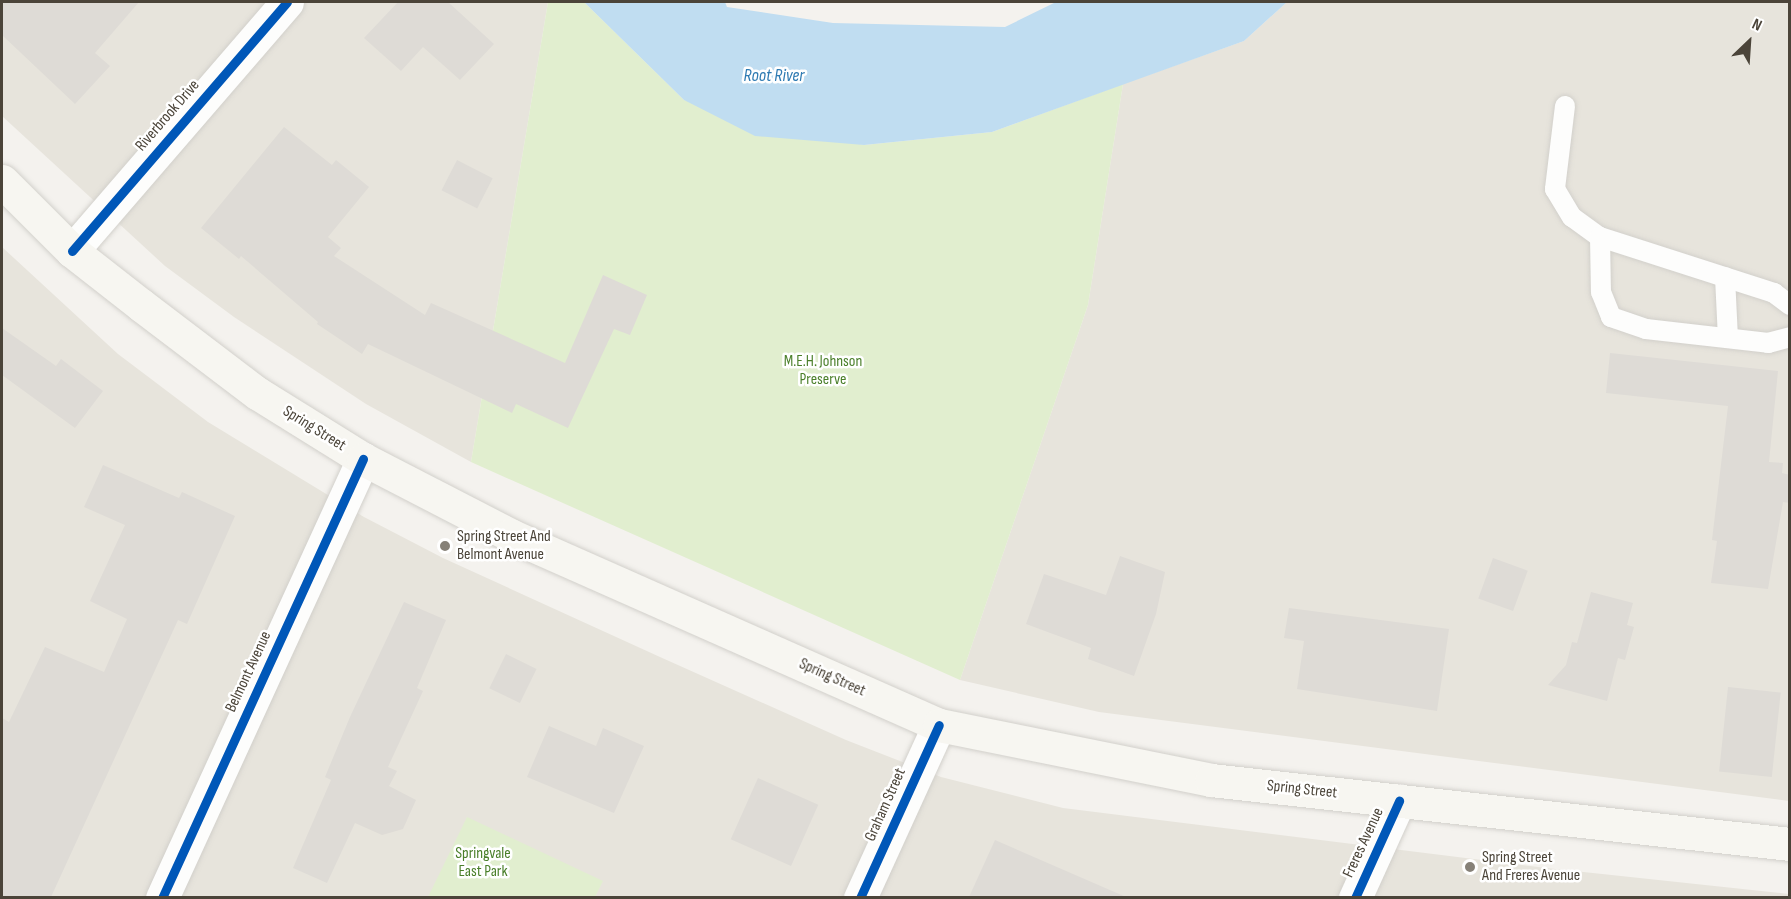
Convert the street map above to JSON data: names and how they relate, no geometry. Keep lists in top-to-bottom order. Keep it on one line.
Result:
{"streets":{"main road":["Spring Street"],"street":["Riverbrook Drive","Belmont Avenue","Graham Street","Freres Avenue"]},"crossings":[["Riverbrook Drive","Spring Street"],["Spring Street","Belmont Avenue"],["Spring Street","Graham Street"],["Spring Street","Freres Avenue"]],"water":["Root River"],"parks":["M.E.H. Johnson Preserve","Springvale East Park"],"places":["Spring Street And Belmont Avenue","Spring Street And Freres Avenue"],"north":"top right"}
